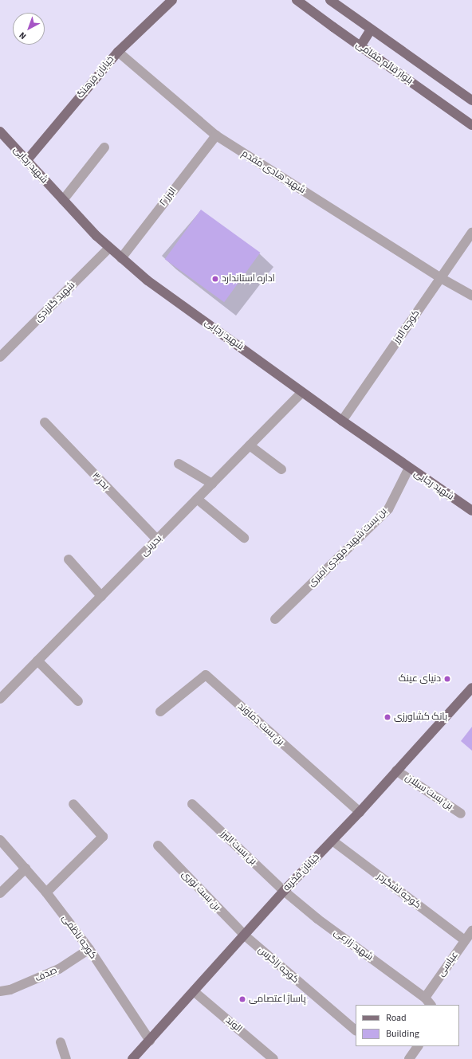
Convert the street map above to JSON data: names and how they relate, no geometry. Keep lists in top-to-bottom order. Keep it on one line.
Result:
{"streets":{"main road":["بلوار قائم مقامی","خیابان فرهنگ","شهید رجایی","خیابان فخریه"],"street":["شهید هادی مقدم","البرز ۲","شهید گلزردی","کوچه البرز","بحر ۳","بحرینی","بن بست شهید مهدی امیری","بن بست دماوند","بن بست سبلان","بن بست البرز","بن بست نوری","کوچه لشگردر","کوچه ناظمی","شهید زارعی","عباسی","کوچه زاگرس","صدف","الوند"]},"crossings":[["خیابان فرهنگ","شهید رجایی"],["خیابان فرهنگ","شهید هادی مقدم"],["شهید رجایی","البرز ۲"],["شهید رجایی","شهید گلزردی"],["شهید رجایی","کوچه البرز"],["شهید رجایی","بحرینی"],["شهید رجایی","بن بست شهید مهدی امیری"],["شهید هادی مقدم","البرز ۲"],["شهید هادی مقدم","کوچه البرز"],["بحر ۳","بحرینی"],["بن بست دماوند","خیابان فخریه"],["بن بست سبلان","خیابان فخریه"],["بن بست البرز","خیابان فخریه"],["بن بست البرز","شهید زارعی"],["خیابان فخریه","بن بست نوری"],["خیابان فخریه","کوچه لشگردر"],["خیابان فخریه","کوچه ناظمی"],["خیابان فخریه","شهید زارعی"],["خیابان فخریه","کوچه زاگرس"],["خیابان فخریه","الوند"],["بن بست نوری","کوچه زاگرس"],["کوچه لشگردر","عباسی"],["کوچه ناظمی","صدف"],["شهید زارعی","عباسی"]],"places":["اداره استاندارد","دنیای عینک","بانک کشاورزی","پاساژ اعتصامی"],"legend":["Road","Building"],"north":"bottom left"}
